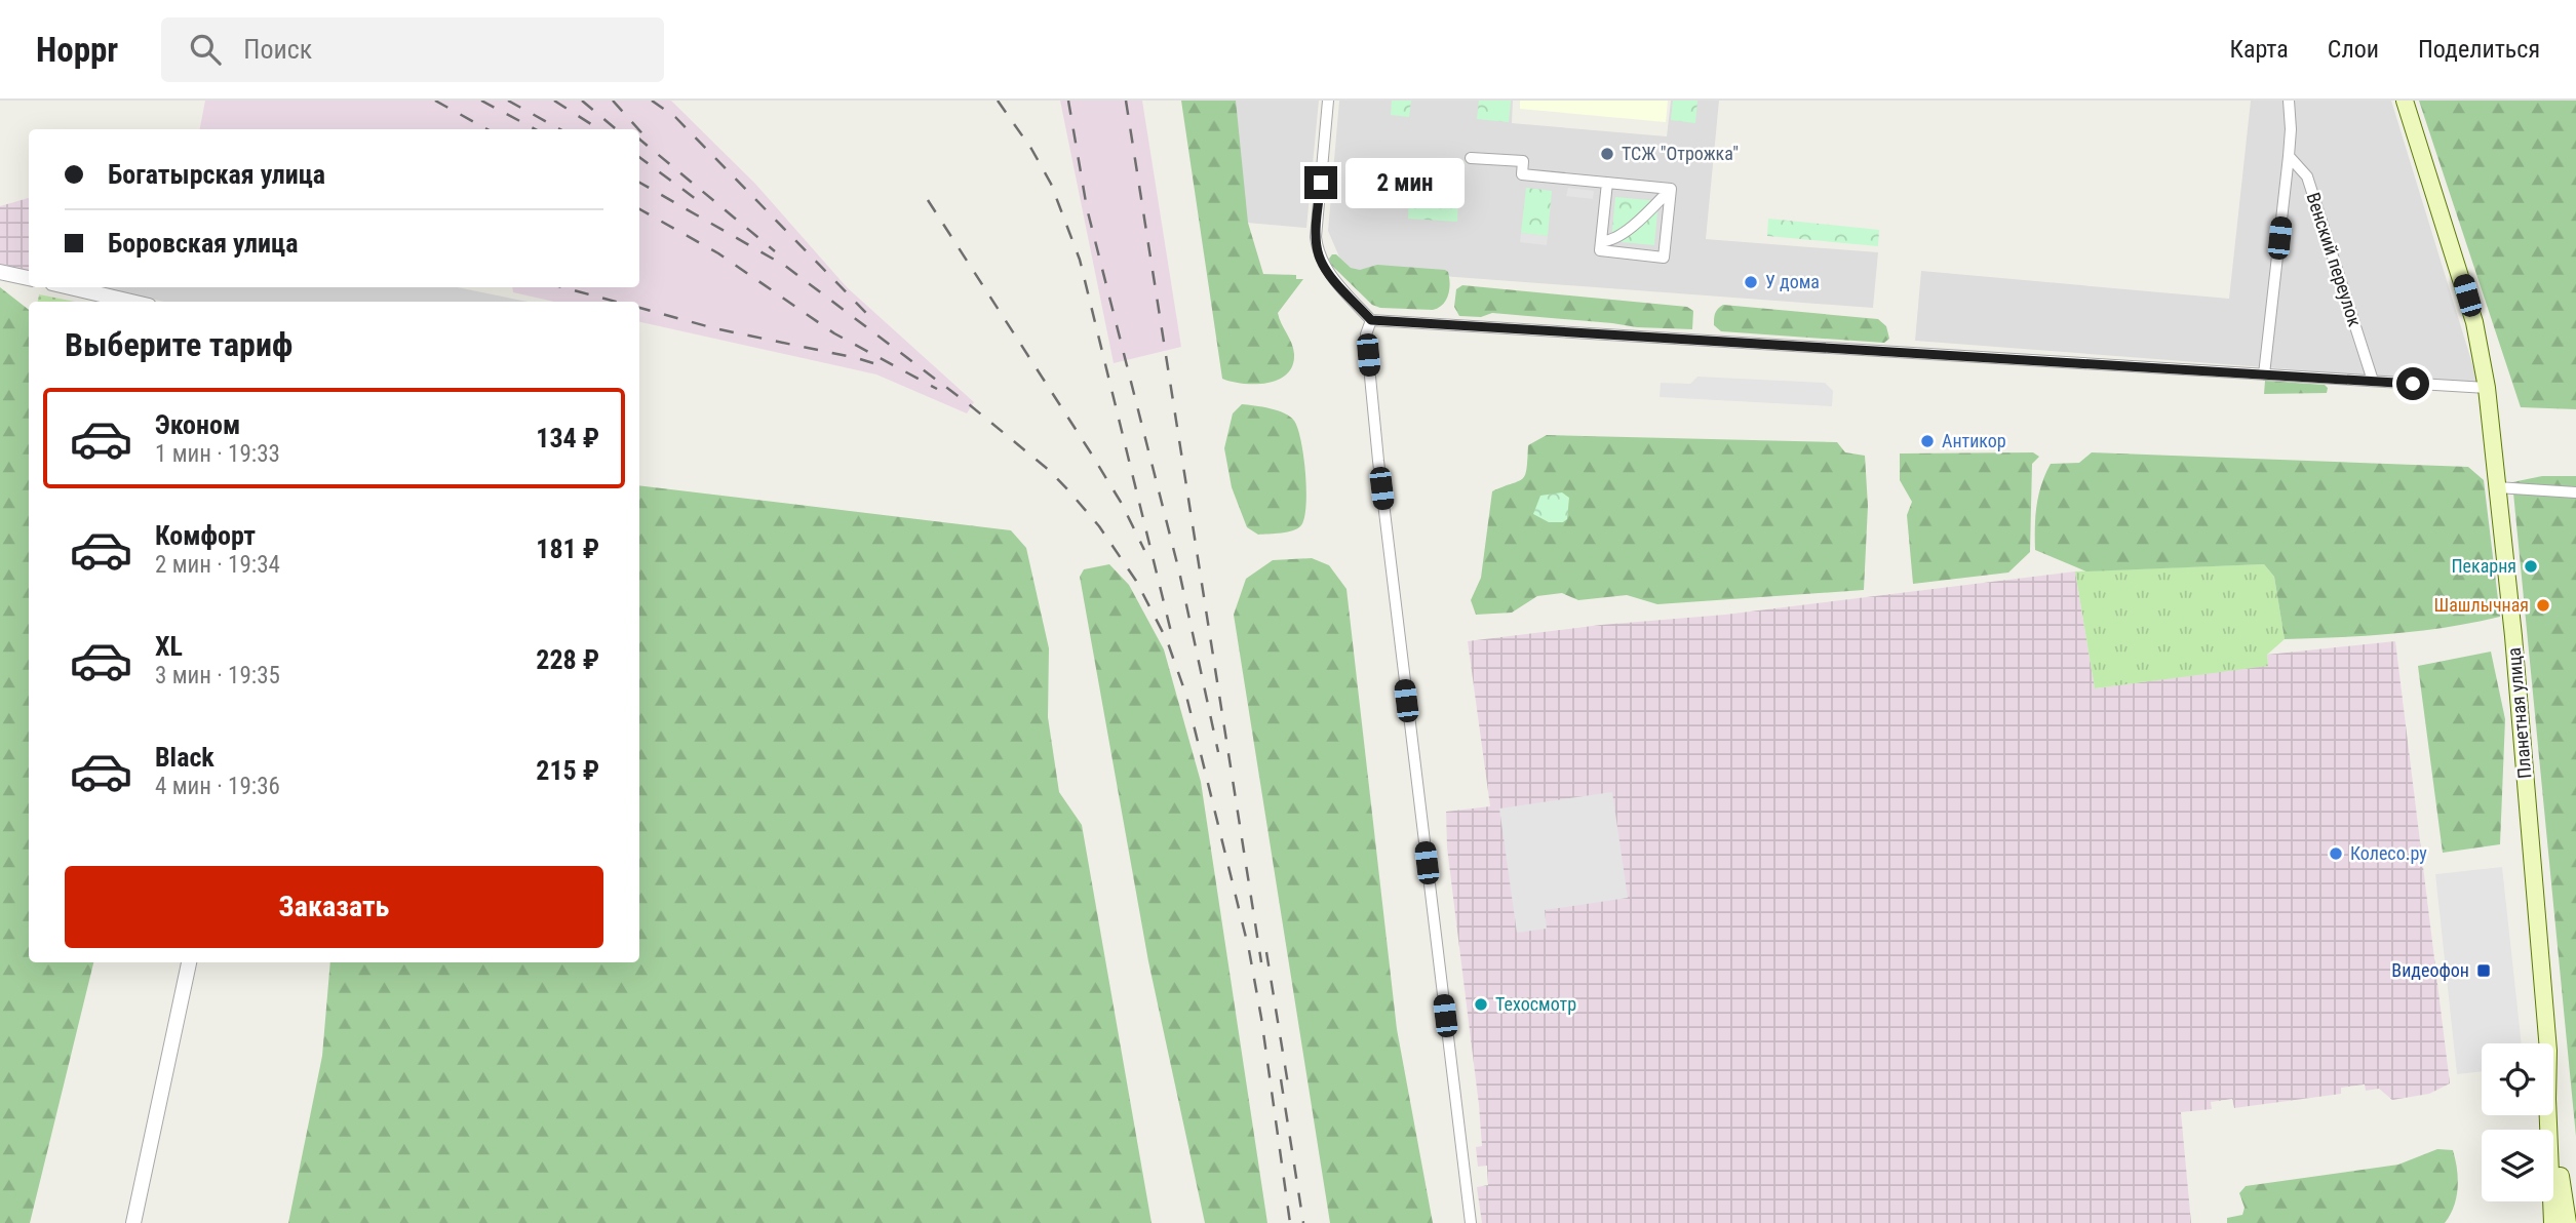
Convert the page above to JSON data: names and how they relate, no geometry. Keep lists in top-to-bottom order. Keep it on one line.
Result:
{"streets":{"main road":["Планетная улица"],"street":["Венский переулок"]},"places":{"other":["ТСЖ \"Отрожка\"","У дома","Антикор","Пекарня","Шашлычная","Колесо.ру","Техосмотр"],"transit":["Видеофон"]},"page":{"header":"Hoppr","search":"Поиск","nav":["Карта","Слои","Поделиться"],"banner":["Богатырская улица","Боровская улица"],"bubble":"2 мин","heading":"Выберите тариф","list":[{"name":"Эконом","note":"1 мин · 19:33","value":"134 ₽"},{"name":"Комфорт","note":"2 мин · 19:34","value":"181 ₽"},{"name":"XL","note":"3 мин · 19:35","value":"228 ₽"},{"name":"Black","note":"4 мин · 19:36","value":"215 ₽"}],"buttons":"Заказать"}}
